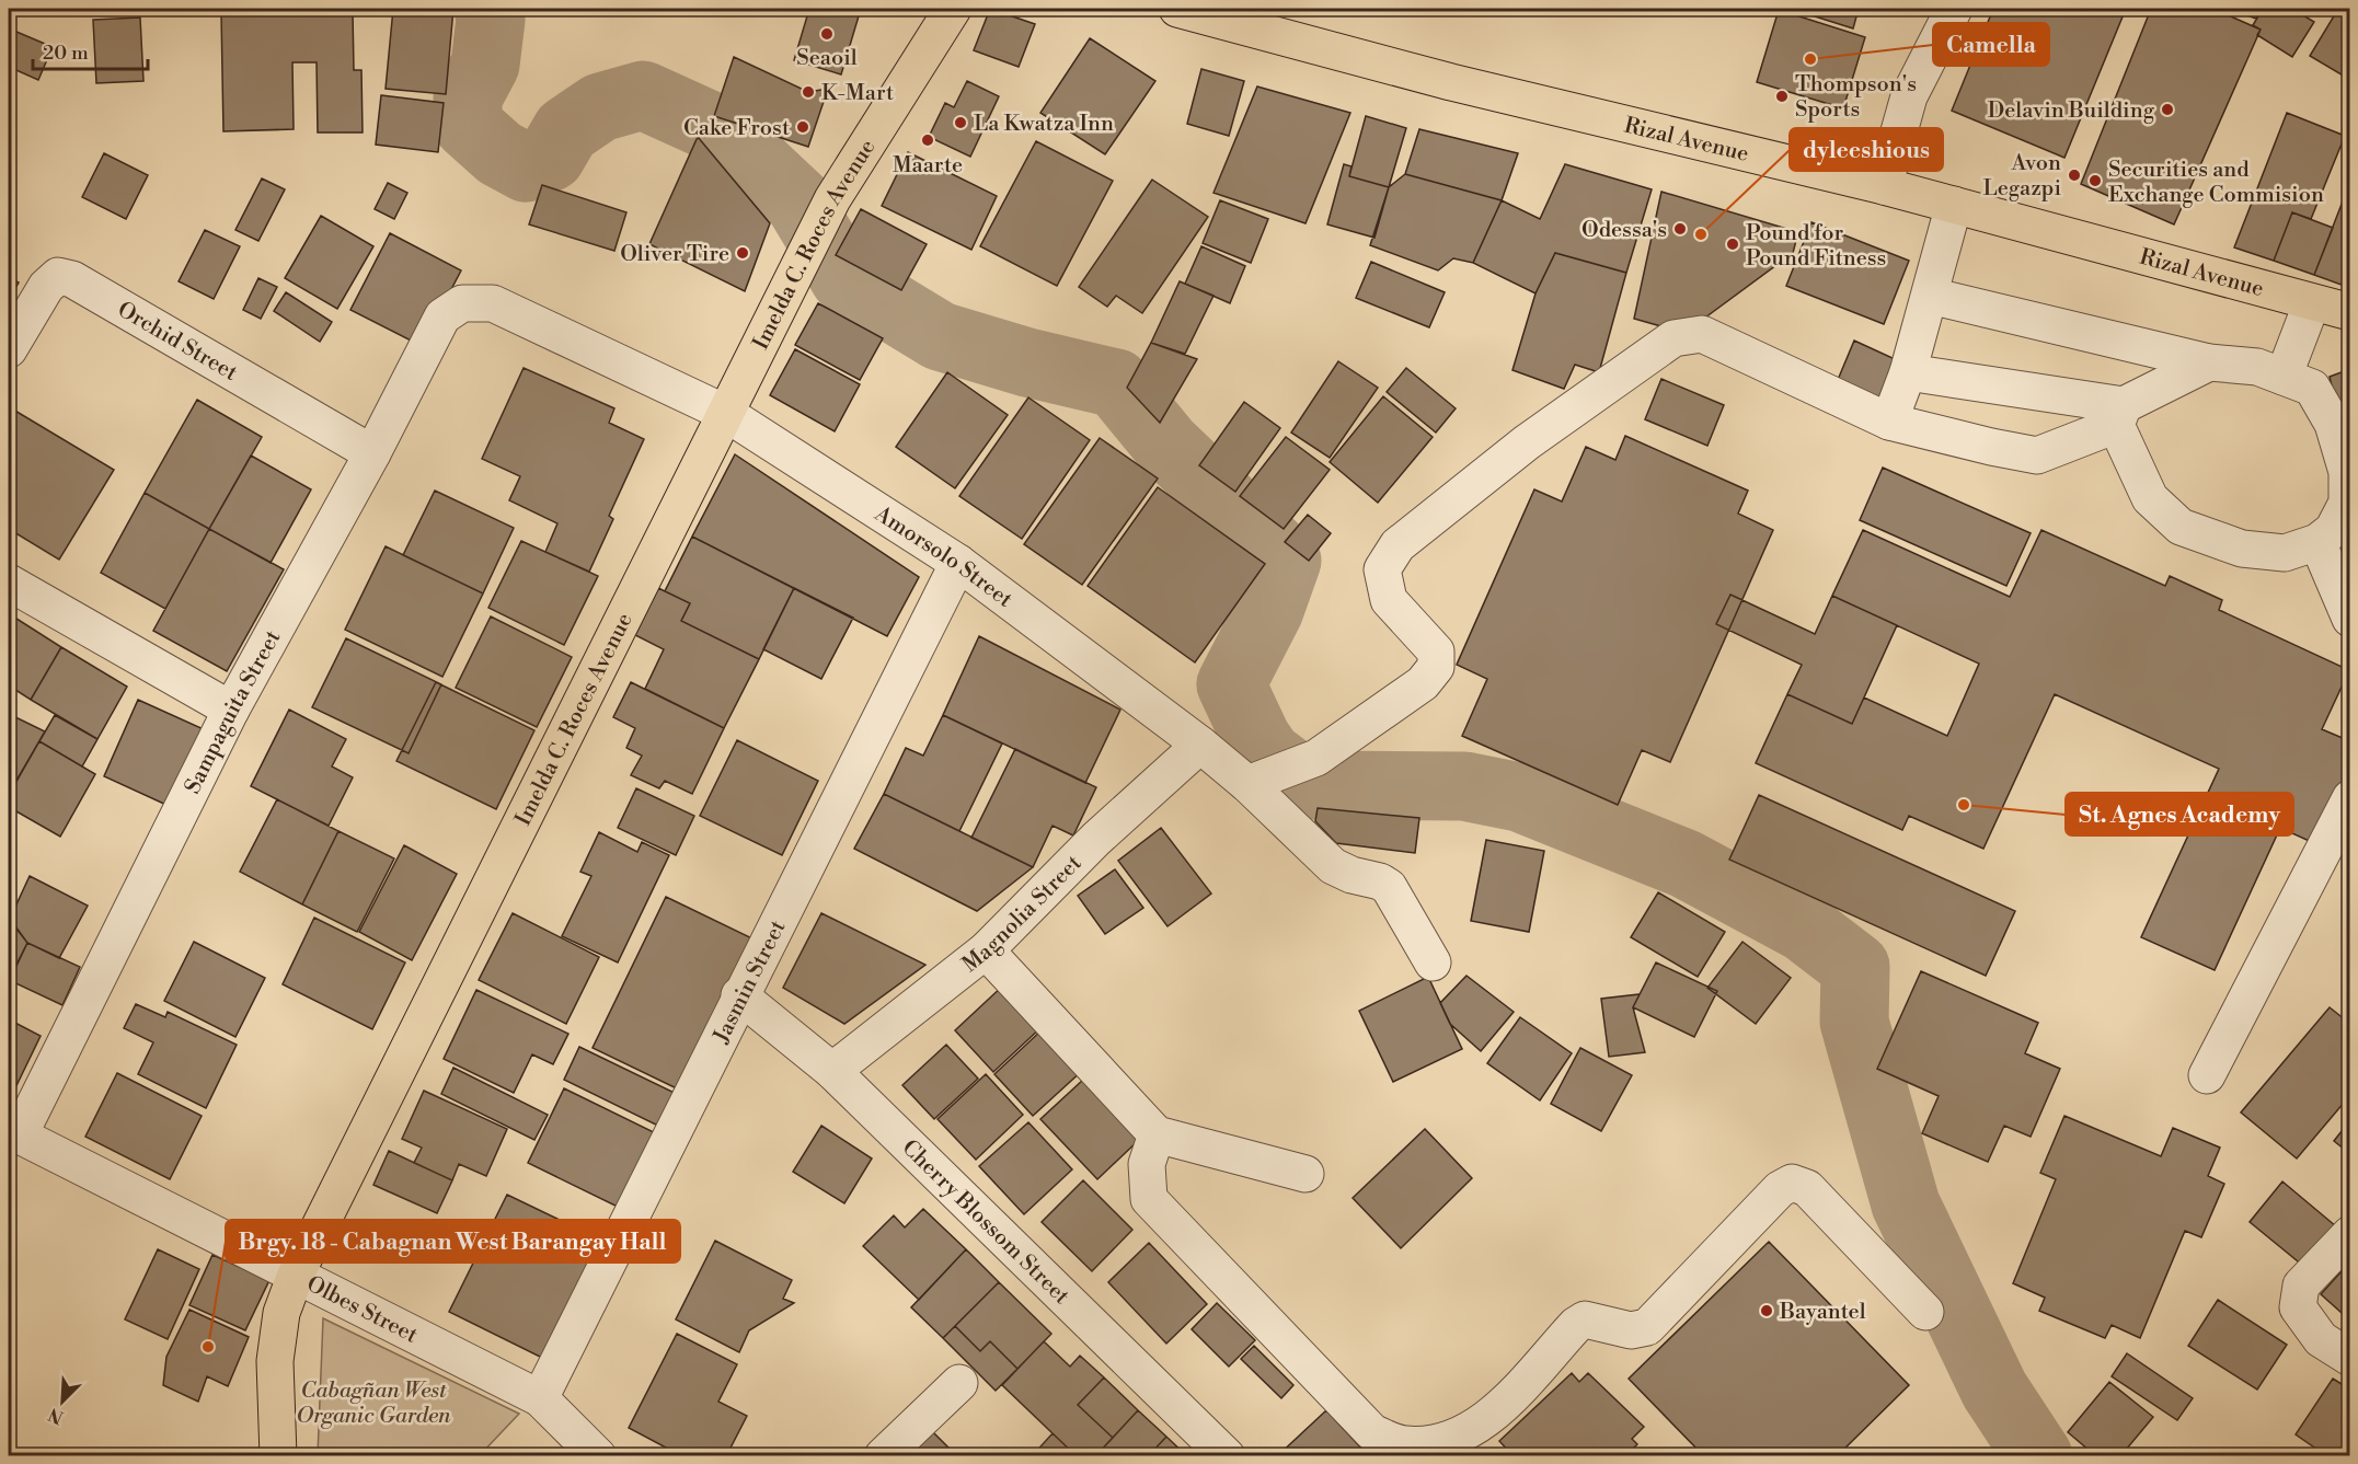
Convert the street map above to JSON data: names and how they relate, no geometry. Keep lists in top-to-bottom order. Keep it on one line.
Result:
{"streets":{"main road":["Rizal Avenue","Imelda C. Roces Avenue"],"street":["Orchid Street","Amorsolo Street","Sampaguita Street","Magnolia Street","Jasmin Street","Cherry Blossom Street","Olbes Street"]},"crossings":[["Imelda C. Roces Avenue","Amorsolo Street"],["Imelda C. Roces Avenue","Olbes Street"],["Orchid Street","Sampaguita Street"],["Amorsolo Street","Sampaguita Street"],["Amorsolo Street","Magnolia Street"],["Amorsolo Street","Jasmin Street"],["Sampaguita Street","Olbes Street"],["Magnolia Street","Cherry Blossom Street"],["Jasmin Street","Cherry Blossom Street"],["Jasmin Street","Olbes Street"]],"parks":["Cabagñan West Organic Garden"],"places":["Seaoil","Camella","K-Mart","Thompson's Sports","Delavin Building","La Kwatza Inn","Cake Frost","Maarte","Avon Legazpi","Securities and Exchange Commision","Odessa's","dyleeshious","Pound for Pound Fitness","Oliver Tire","St. Agnes Academy","Bayantel","Brgy. 18 - Cabagnan West Barangay Hall"],"scale_bar":"20 m","north":"bottom left"}
